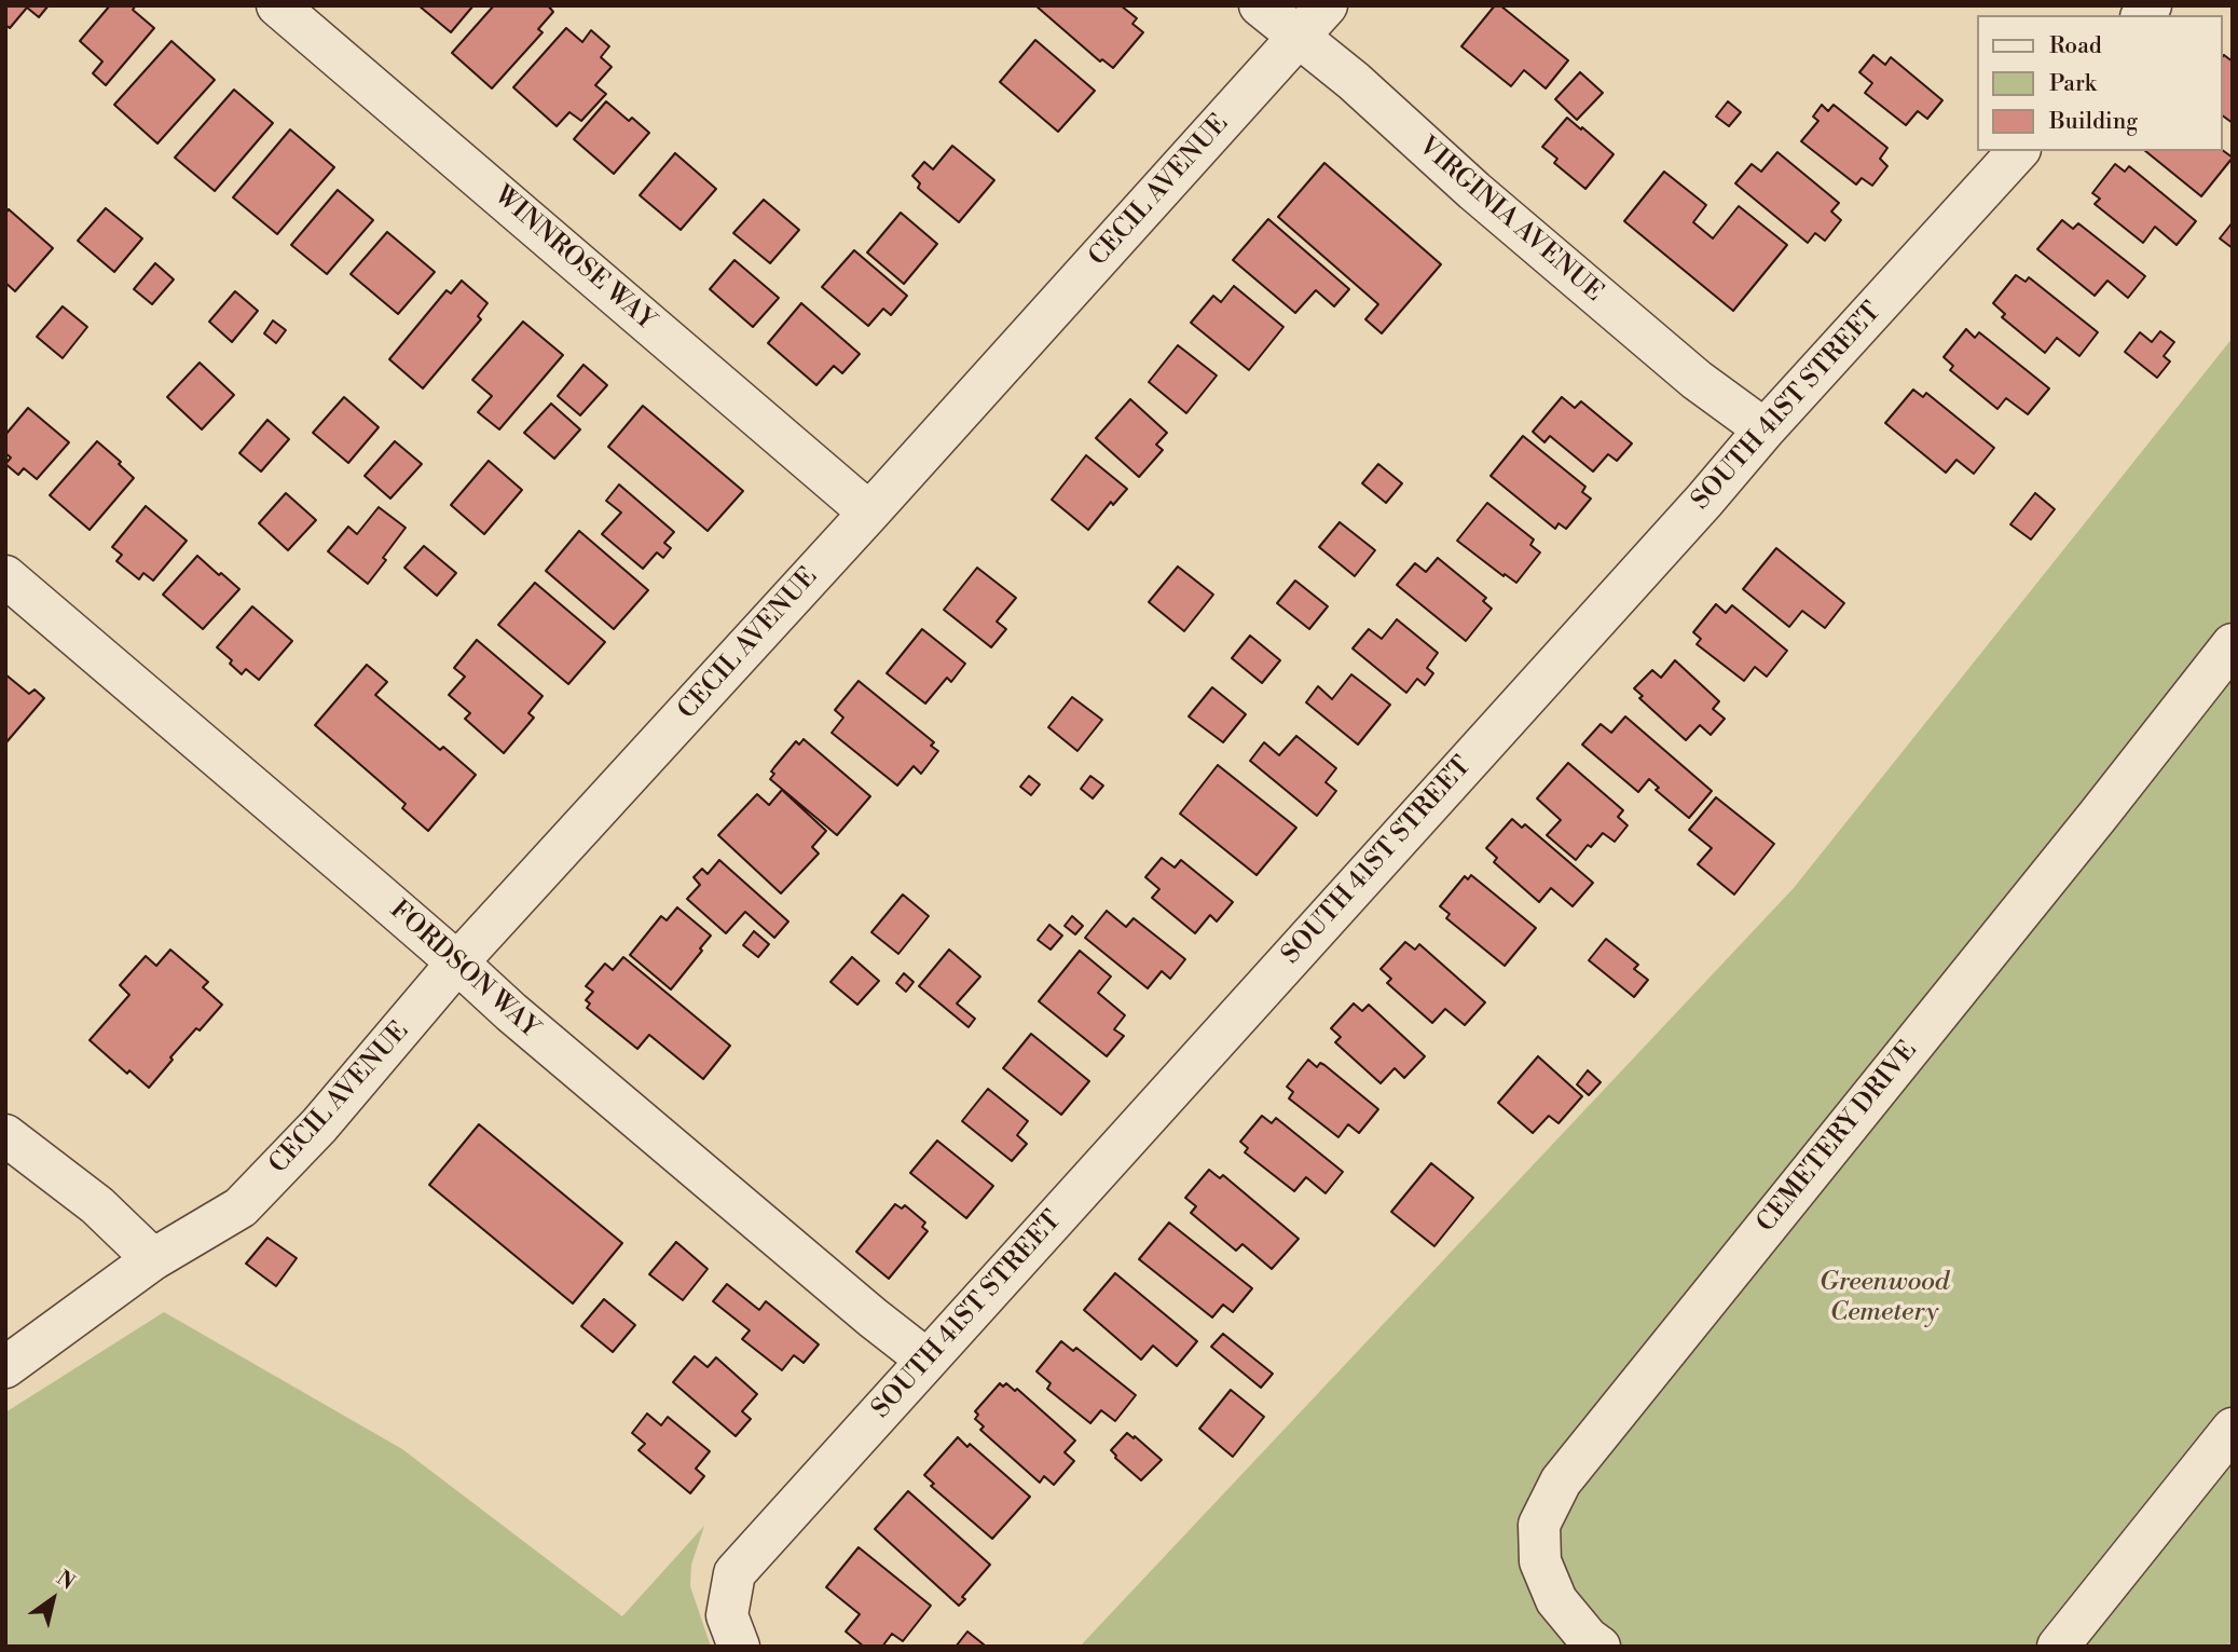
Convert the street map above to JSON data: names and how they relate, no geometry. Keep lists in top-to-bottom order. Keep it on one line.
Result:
{"streets":{"street":["CECIL AVENUE","VIRGINIA AVENUE","WINNROSE WAY","SOUTH 41ST STREET","FORDSON WAY","CEMETERY DRIVE"]},"crossings":[["CECIL AVENUE","VIRGINIA AVENUE"],["CECIL AVENUE","WINNROSE WAY"],["CECIL AVENUE","FORDSON WAY"],["VIRGINIA AVENUE","SOUTH 41ST STREET"],["SOUTH 41ST STREET","FORDSON WAY"]],"parks":["Greenwood Cemetery"],"legend":["Road","Park","Building"],"north":"top right"}
